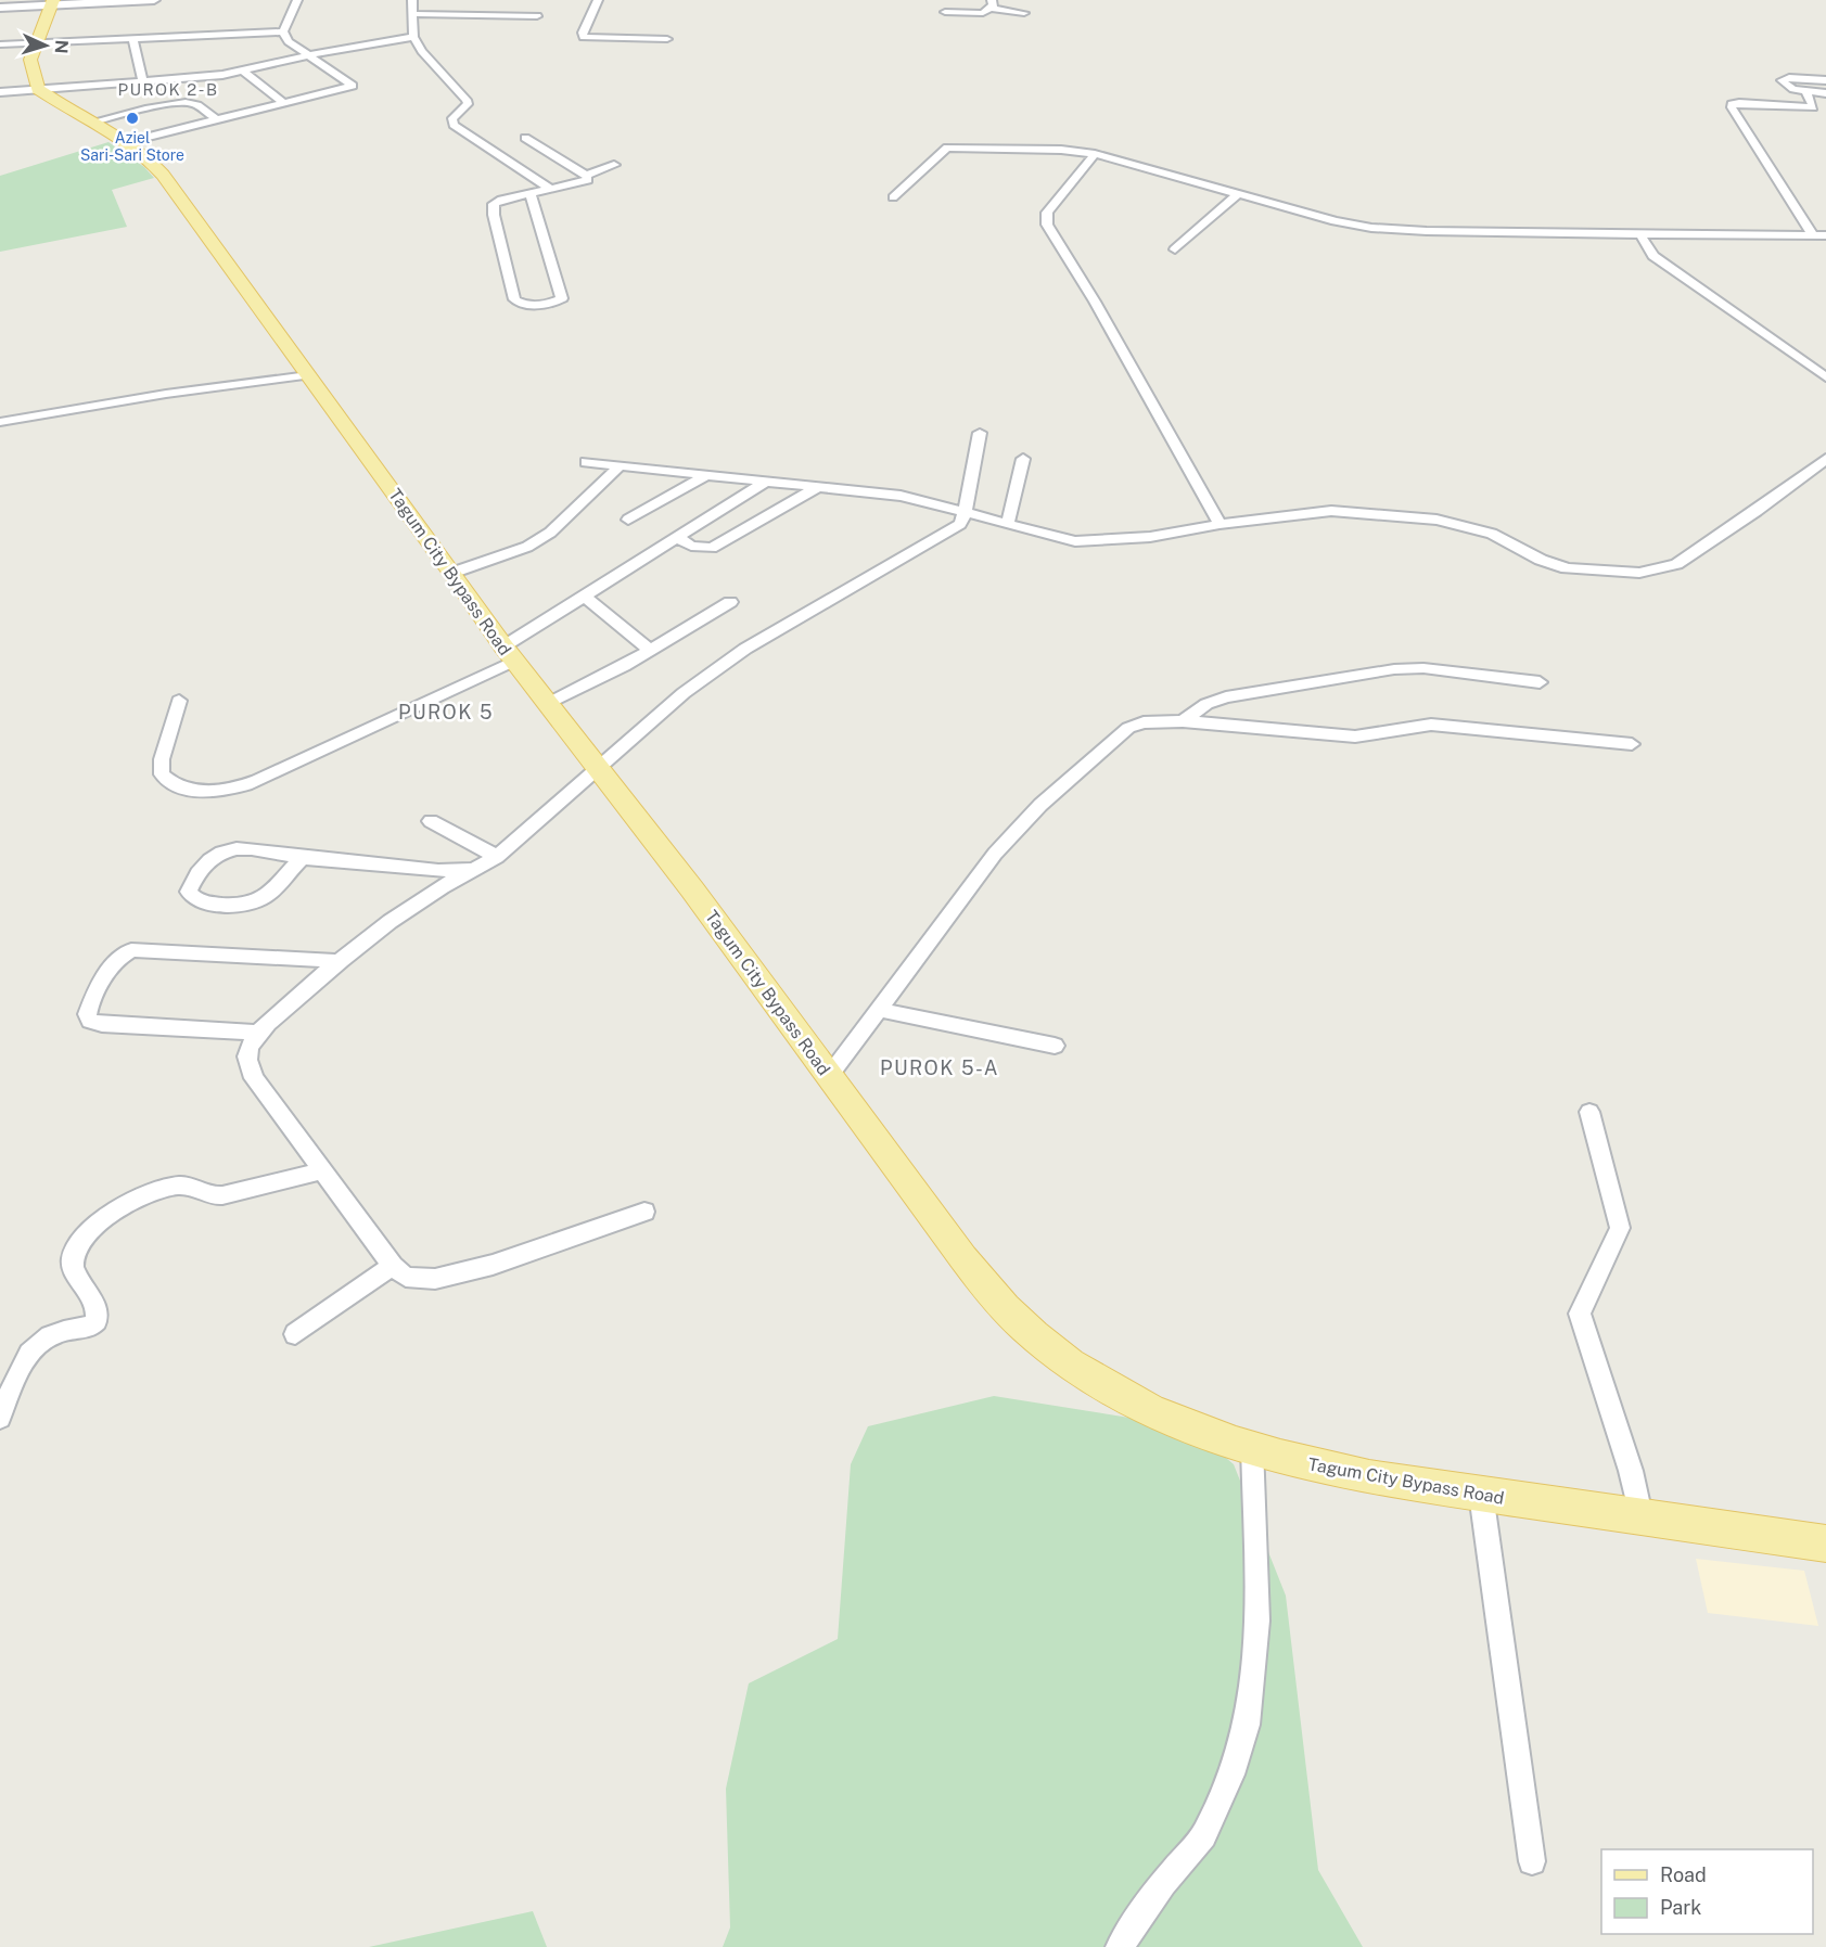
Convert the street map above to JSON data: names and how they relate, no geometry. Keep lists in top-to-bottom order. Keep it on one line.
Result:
{"streets":{"main road":["Tagum City Bypass Road"]},"districts":["PUROK 2-B","PUROK 5","PUROK 5-A"],"places":["Aziel Sari-Sari Store"],"legend":["Road","Park"],"north":"right"}
